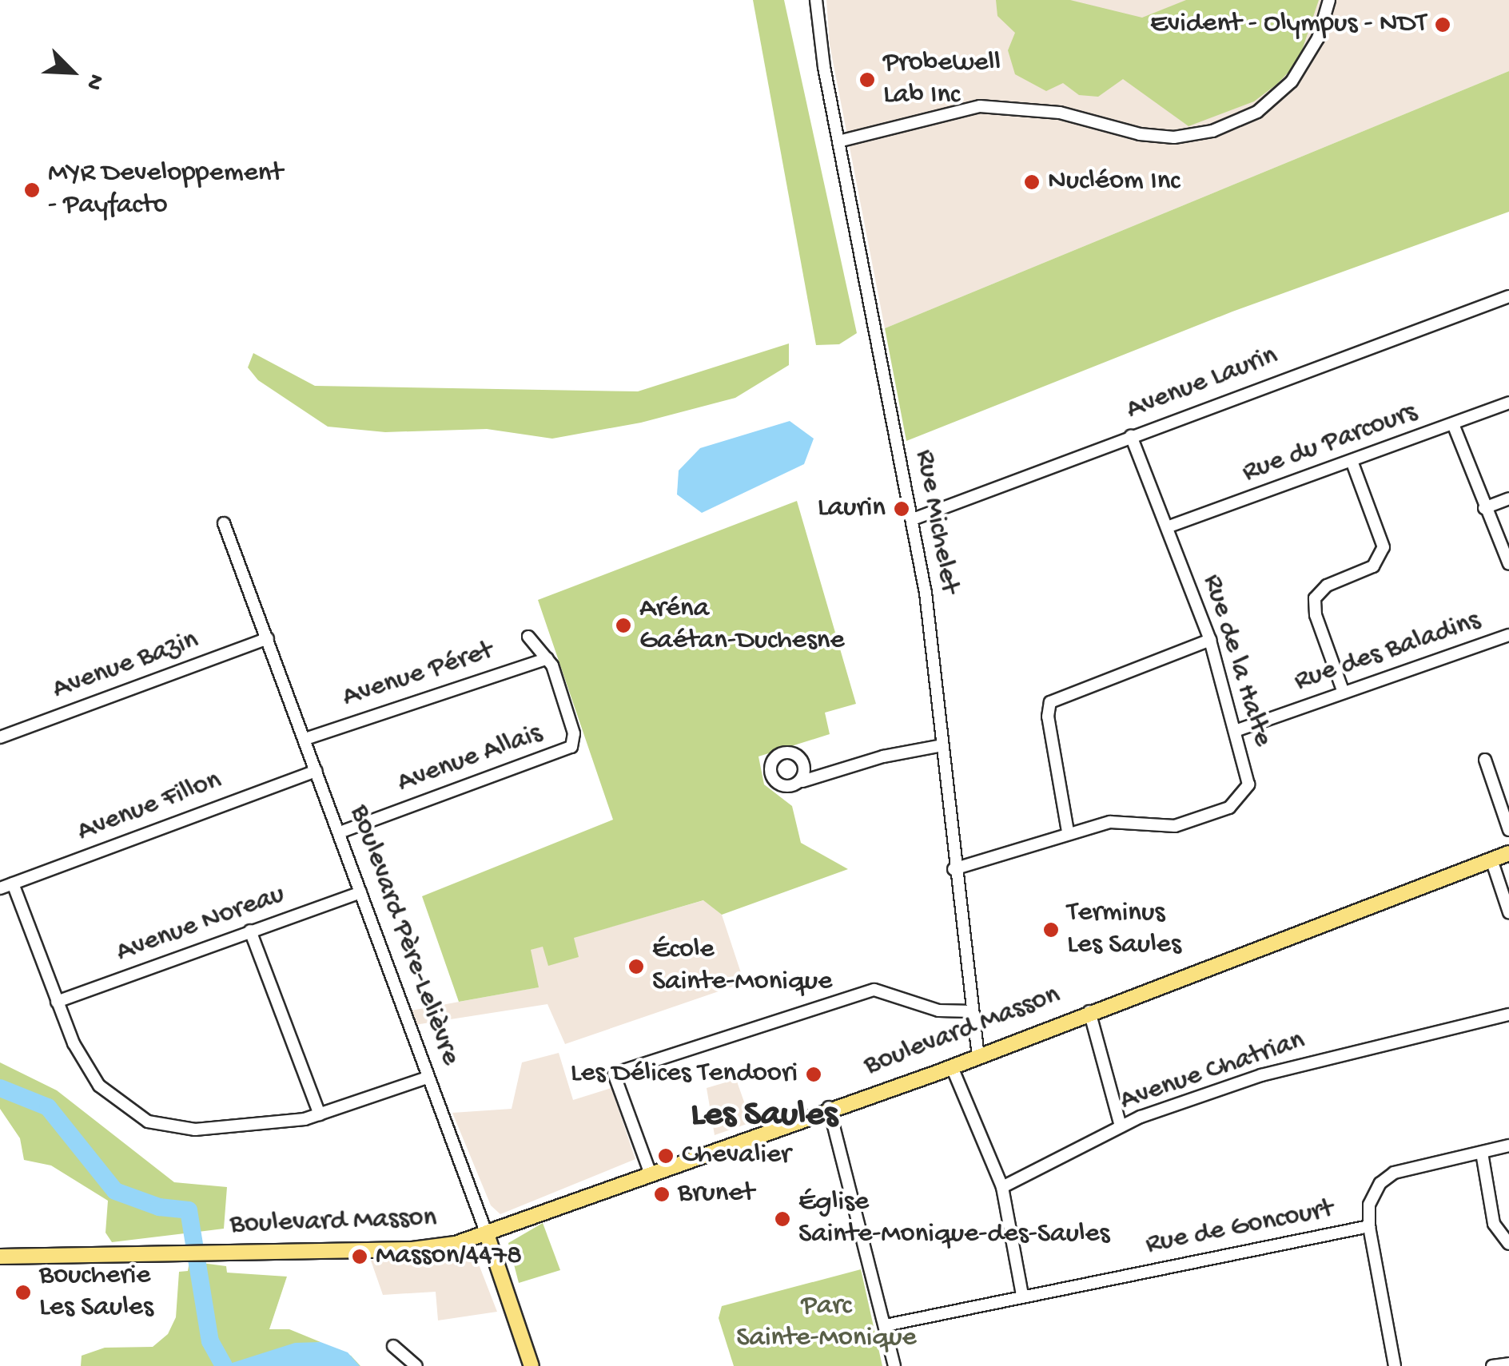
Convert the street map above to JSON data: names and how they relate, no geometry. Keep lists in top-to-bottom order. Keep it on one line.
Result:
{"streets":{"main road":["Boulevard Père-Lelièvre","Boulevard Masson"],"street":["Avenue Laurin","Rue du Parcours","Rue Michelet","Rue des Baladins","Rue de la Halte","Avenue Bazin","Avenue Péret","Avenue Allais","Avenue Fillon","Avenue Noreau","Avenue Chatrian","Rue de Goncourt"]},"crossings":[["Avenue Laurin","Rue Michelet"],["Avenue Laurin","Rue de la Halte"],["Rue du Parcours","Rue de la Halte"],["Rue Michelet","Rue de la Halte"],["Rue Michelet","Boulevard Masson"],["Rue des Baladins","Rue de la Halte"],["Avenue Bazin","Boulevard Père-Lelièvre"],["Avenue Péret","Avenue Allais"],["Avenue Péret","Boulevard Père-Lelièvre"],["Avenue Allais","Boulevard Père-Lelièvre"],["Avenue Fillon","Boulevard Père-Lelièvre"],["Avenue Noreau","Boulevard Père-Lelièvre"],["Boulevard Père-Lelièvre","Boulevard Masson"]],"districts":["Les Saules"],"parks":["Parc Sainte-Monique"],"places":["Evident - Olympus - NDT","Probewell Lab Inc","Nucléom Inc","MYR Developpement - Payfacto","Laurin","Aréna Gaétan-Duchesne","Terminus Les Saules","École Sainte-Monique","Les Délices Tendoori","Chevalier","Brunet","Église Sainte-Monique-des-Saules","Masson/4478","Boucherie Les Saules"],"north":"bottom right"}
